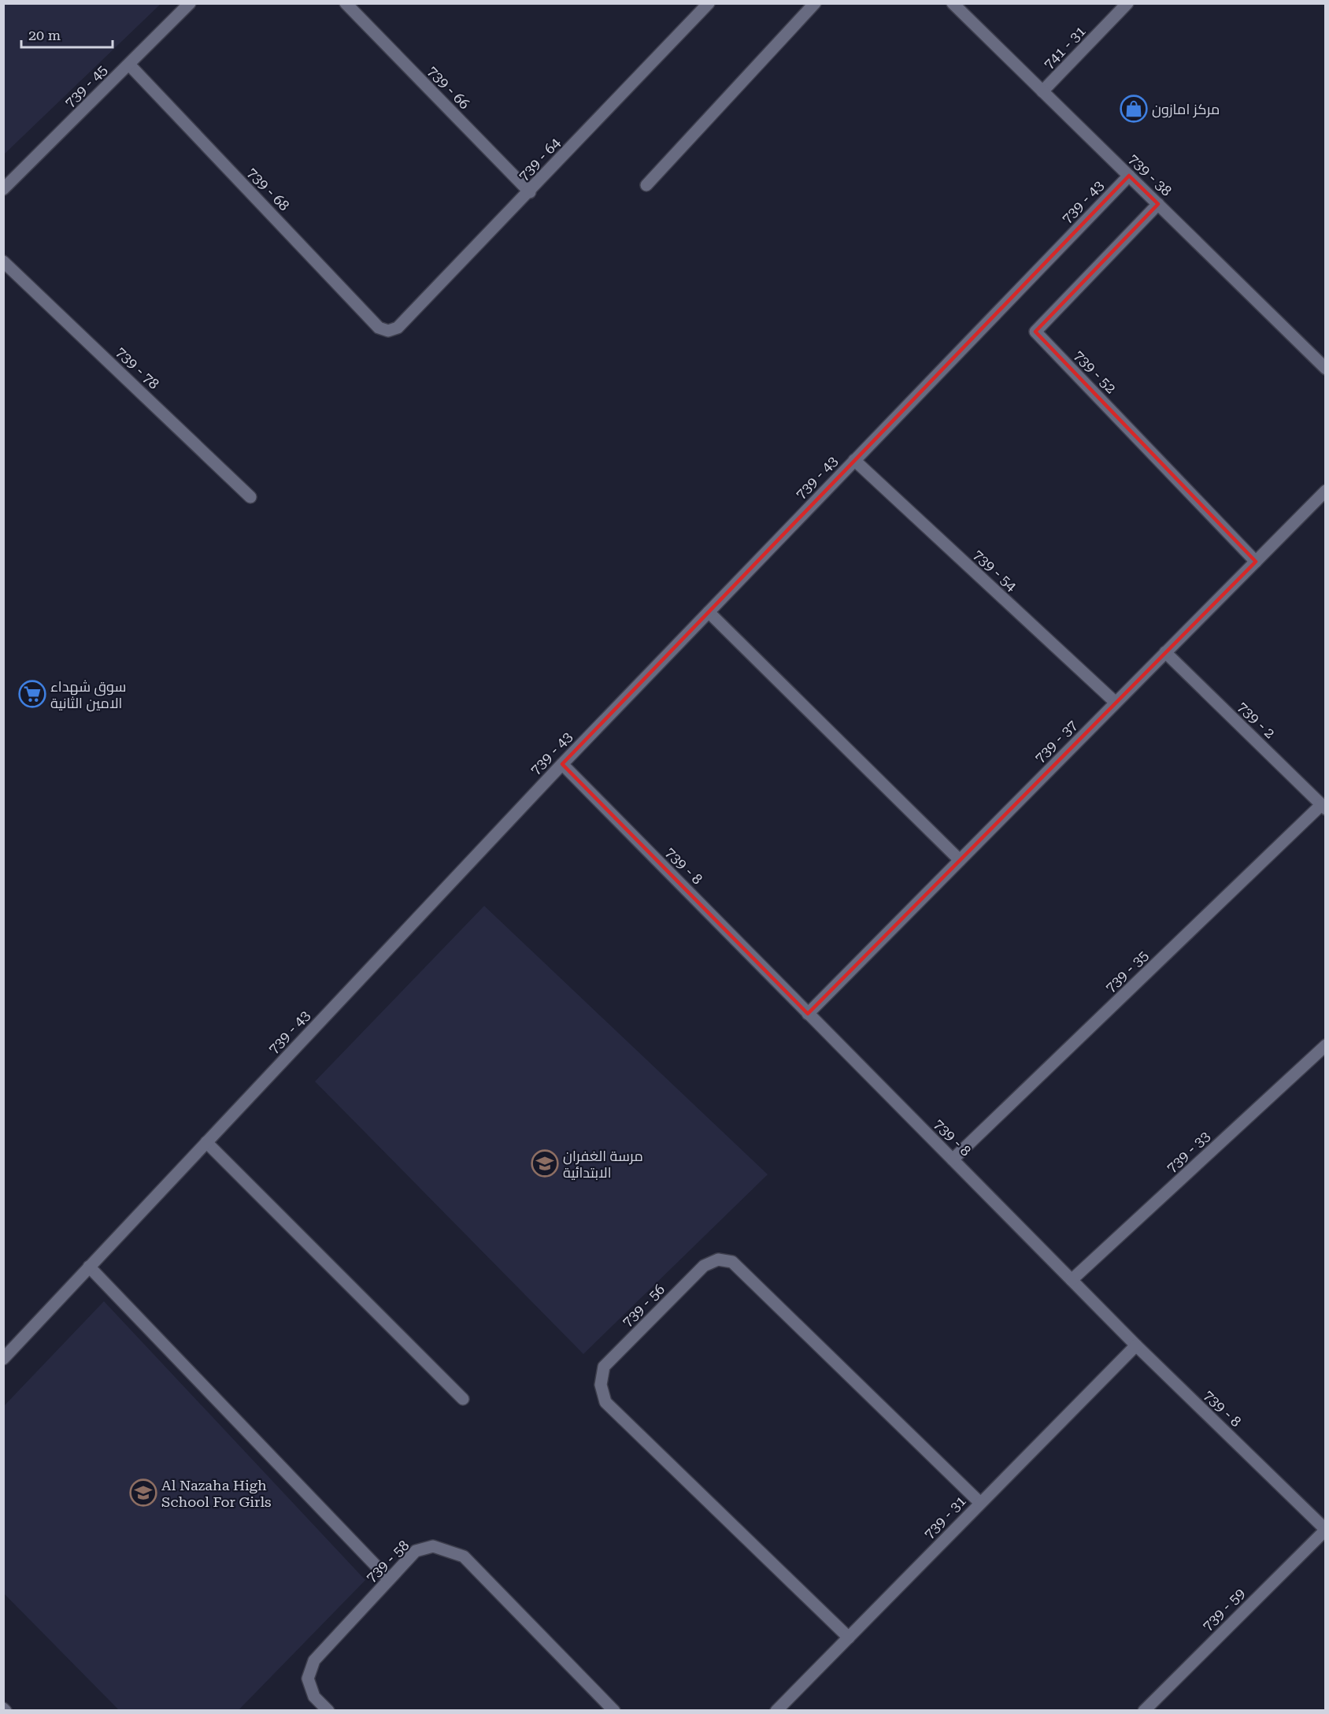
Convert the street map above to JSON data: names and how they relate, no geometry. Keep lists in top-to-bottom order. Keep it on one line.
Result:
{"streets":{"street":["741 - 31","739 - 45","739 - 66","739 - 64","739 - 38","739 - 68","739 - 43","739 - 78","739 - 52","739 - 54","739 - 2","739 - 37","739 - 8","739 - 35","739 - 33","739 - 56","739 - 31","739 - 58","739 - 59"]},"crossings":[["741 - 31","739 - 38"],["739 - 45","739 - 68"],["739 - 66","739 - 64"],["739 - 64","739 - 68"],["739 - 38","739 - 43"],["739 - 38","739 - 52"],["739 - 43","739 - 54"],["739 - 43","739 - 8"],["739 - 52","739 - 37"],["739 - 54","739 - 37"],["739 - 2","739 - 37"],["739 - 2","739 - 35"],["739 - 37","739 - 8"],["739 - 8","739 - 35"],["739 - 8","739 - 33"],["739 - 8","739 - 31"],["739 - 8","739 - 59"],["739 - 56","739 - 31"]],"places":{"shop":["مركز امازون"],"supermarket":["سوق شهداء الامين الثانية"],"school or university":["مرسة الغفران الابتدائية","Al Nazaha High School For Girls"]},"scale_bar":"20 m"}
